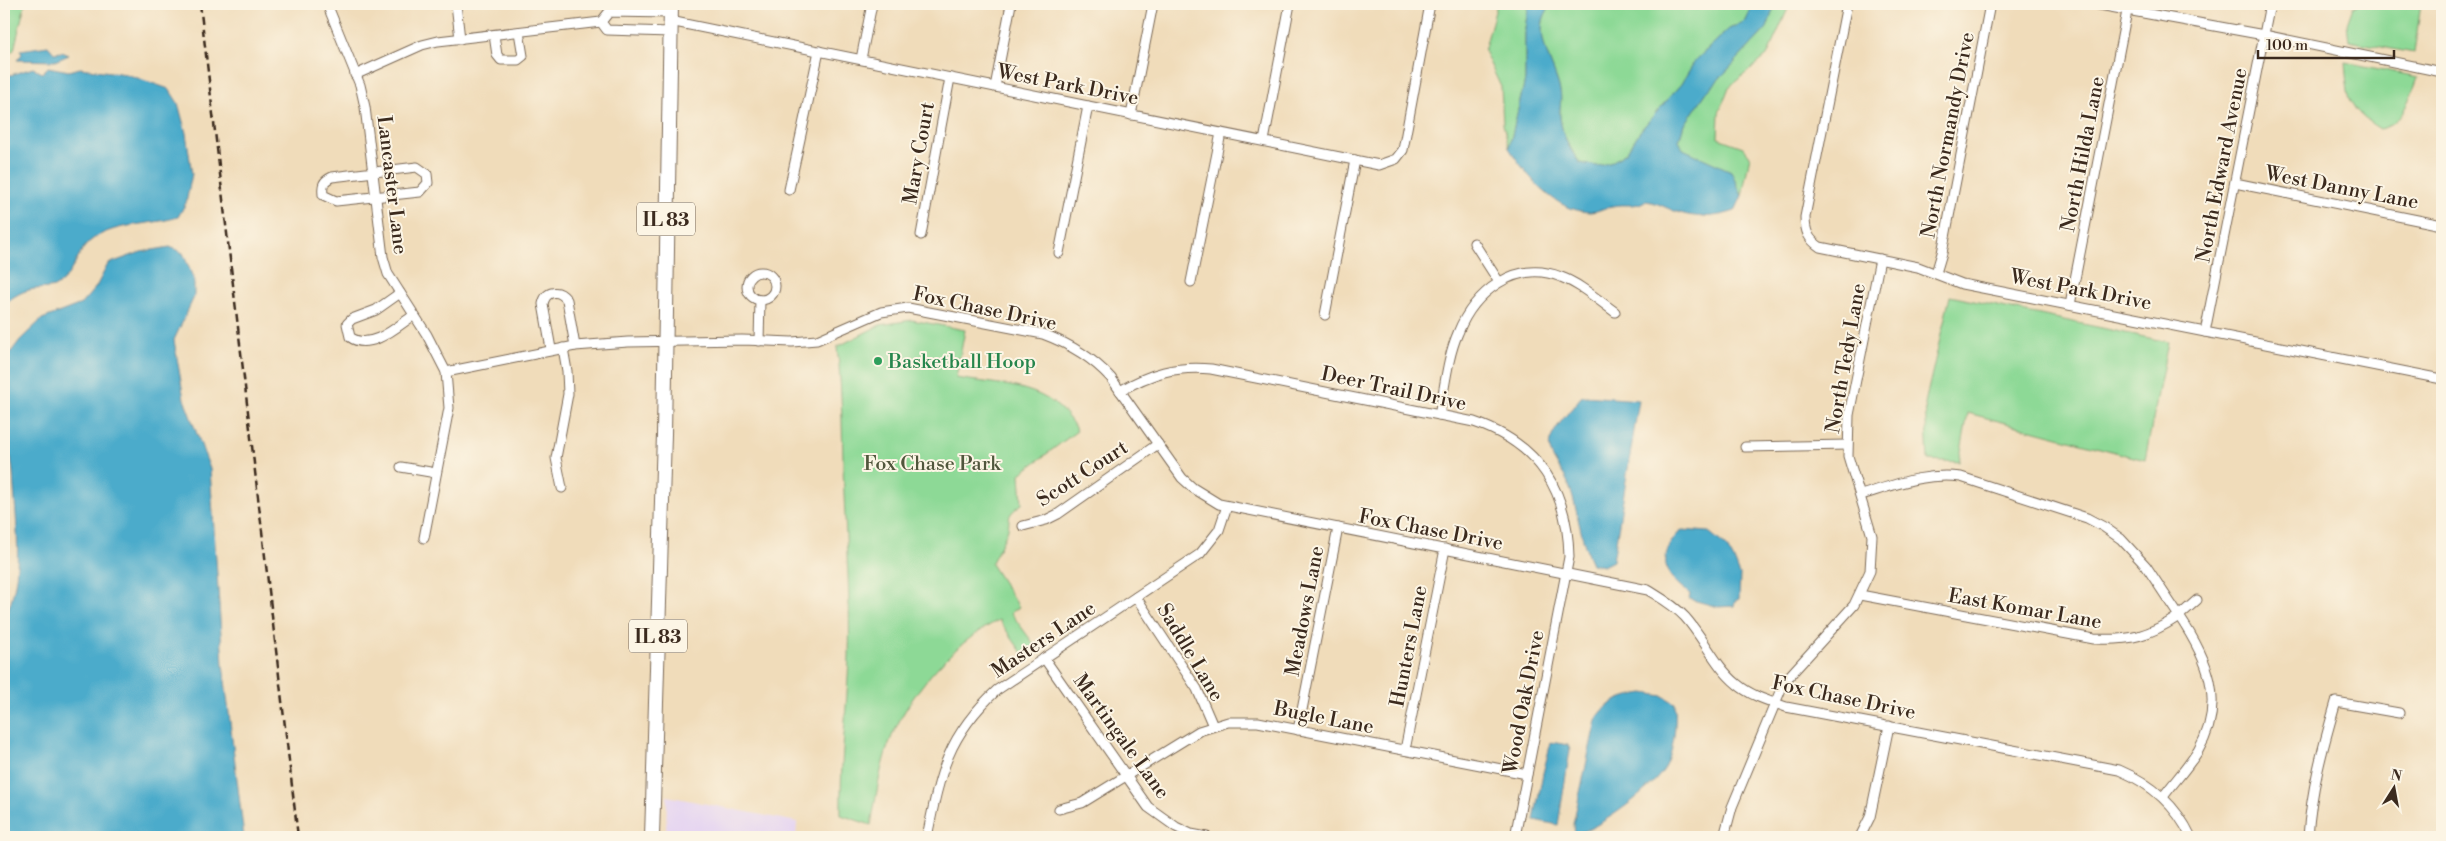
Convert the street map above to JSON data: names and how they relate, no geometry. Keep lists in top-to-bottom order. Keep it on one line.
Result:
{"streets":{"main road":["IL 83"],"street":["West Park Drive","North Normandy Drive","Mary Court","North Hilda Lane","North Edward Avenue","Lancaster Lane","West Danny Lane","Fox Chase Drive","North Tedy Lane","Deer Trail Drive","Scott Court","East Komar Lane","Meadows Lane","Masters Lane","Hunters Lane","Saddle Lane","Wood Oak Drive","Bugle Lane","Martingale Lane"]},"crossings":[["West Park Drive","North Normandy Drive"],["West Park Drive","Mary Court"],["West Park Drive","North Hilda Lane"],["West Park Drive","North Edward Avenue"],["West Park Drive","IL 83"],["West Park Drive","North Tedy Lane"],["North Edward Avenue","West Danny Lane"],["Lancaster Lane","Fox Chase Drive"],["IL 83","Fox Chase Drive"],["Fox Chase Drive","North Tedy Lane"],["Fox Chase Drive","Deer Trail Drive"],["Fox Chase Drive","Scott Court"],["Fox Chase Drive","Meadows Lane"],["Fox Chase Drive","Masters Lane"],["Fox Chase Drive","Hunters Lane"],["Fox Chase Drive","Wood Oak Drive"],["North Tedy Lane","East Komar Lane"],["Deer Trail Drive","Wood Oak Drive"],["Meadows Lane","Bugle Lane"],["Masters Lane","Saddle Lane"],["Masters Lane","Martingale Lane"],["Hunters Lane","Bugle Lane"],["Saddle Lane","Bugle Lane"],["Wood Oak Drive","Bugle Lane"],["Bugle Lane","Martingale Lane"]],"parks":["Fox Chase Park"],"places":["Basketball Hoop"],"scale_bar":"100 m","north":"top"}
